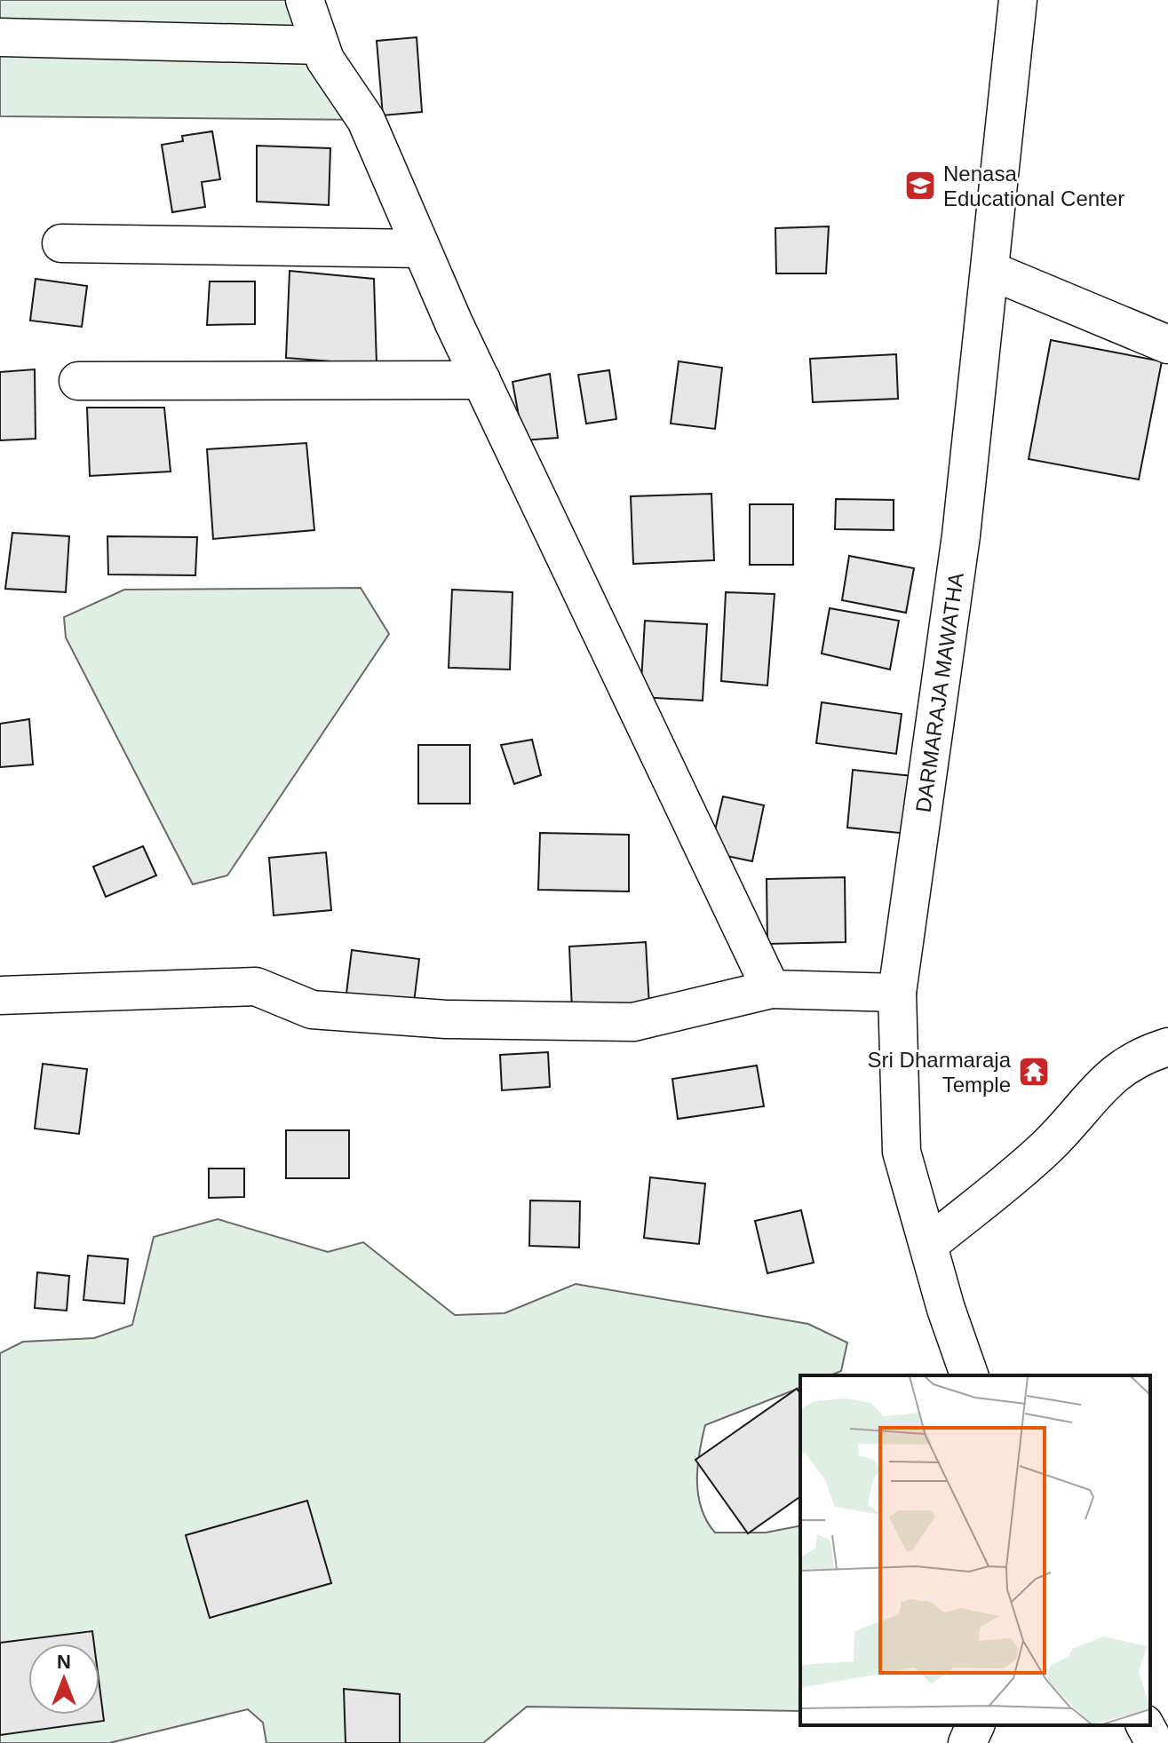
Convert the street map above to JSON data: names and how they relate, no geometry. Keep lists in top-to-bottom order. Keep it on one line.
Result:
{"streets":{"street":["DARMARAJA MAWATHA"]},"places":{"school or university":["Nenasa Educational Center"],"temple":["Sri Dharmaraja Temple"]},"north":"top"}
